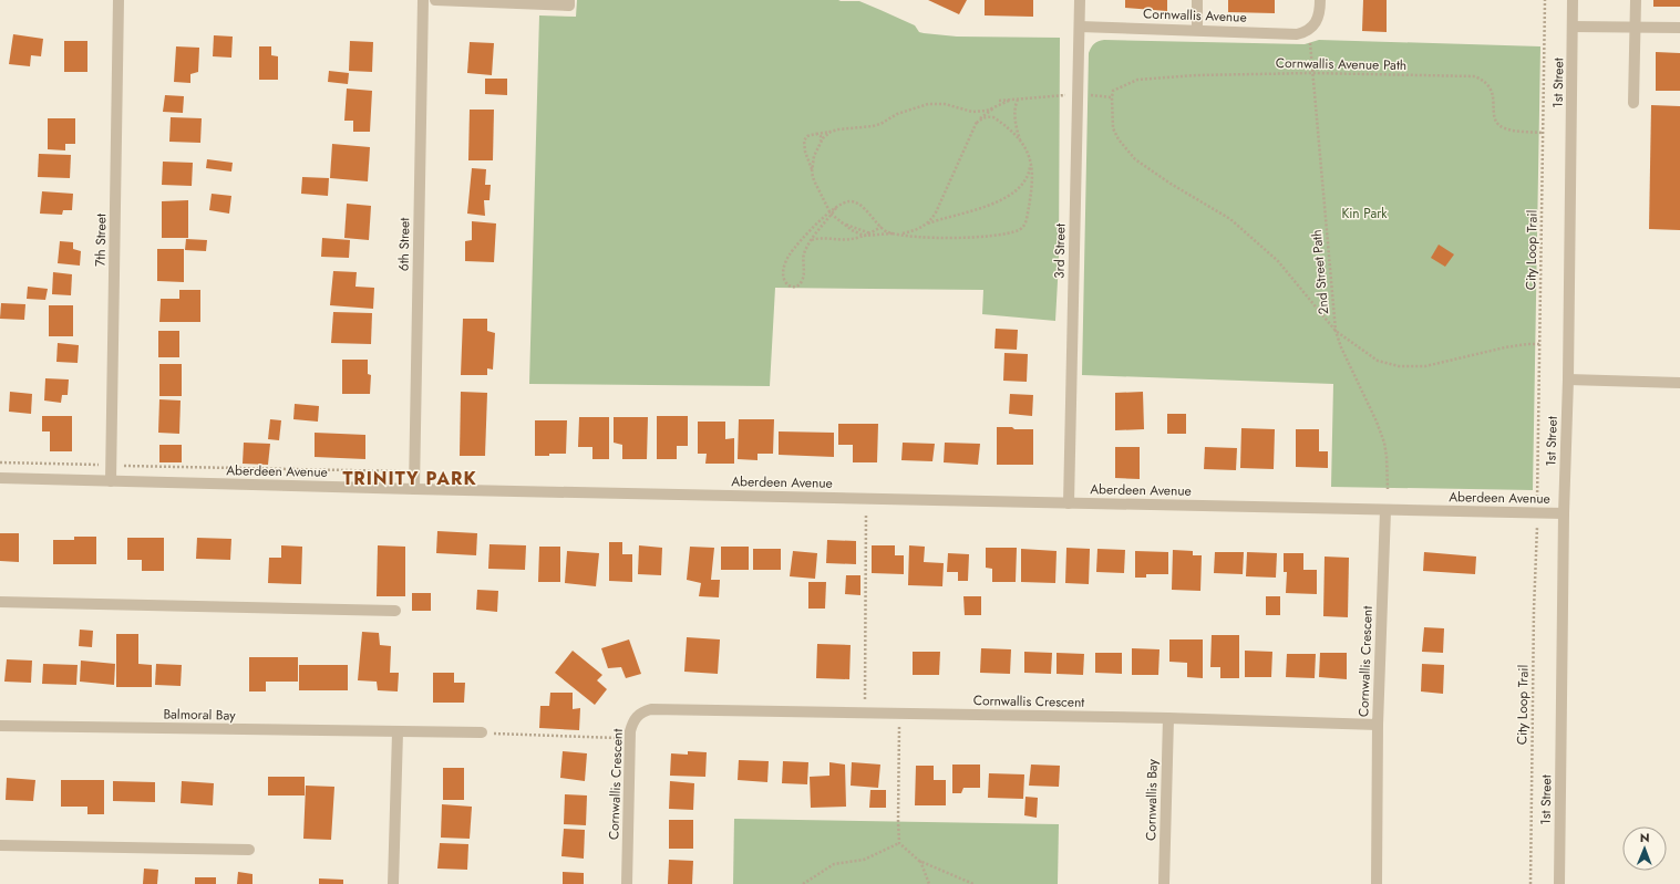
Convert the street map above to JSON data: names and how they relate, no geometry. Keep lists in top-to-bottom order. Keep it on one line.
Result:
{"streets":{"street":["Cornwallis Avenue","1st Street","7th Street","6th Street","3rd Street","Aberdeen Avenue","Cornwallis Crescent","Balmoral Bay","Cornwallis Bay"],"path":["Cornwallis Avenue Path","City Loop Trail","2nd Street Path"]},"crossings":[["Cornwallis Avenue","3rd Street"],["Cornwallis Avenue Path","City Loop Trail"],["Cornwallis Avenue Path","2nd Street Path"],["1st Street","Aberdeen Avenue"],["7th Street","Aberdeen Avenue"],["6th Street","Aberdeen Avenue"],["3rd Street","Aberdeen Avenue"],["Aberdeen Avenue","Cornwallis Crescent"],["Cornwallis Crescent","Cornwallis Bay"]],"districts":["TRINITY PARK"],"parks":["Kin Park"],"north":"top"}
